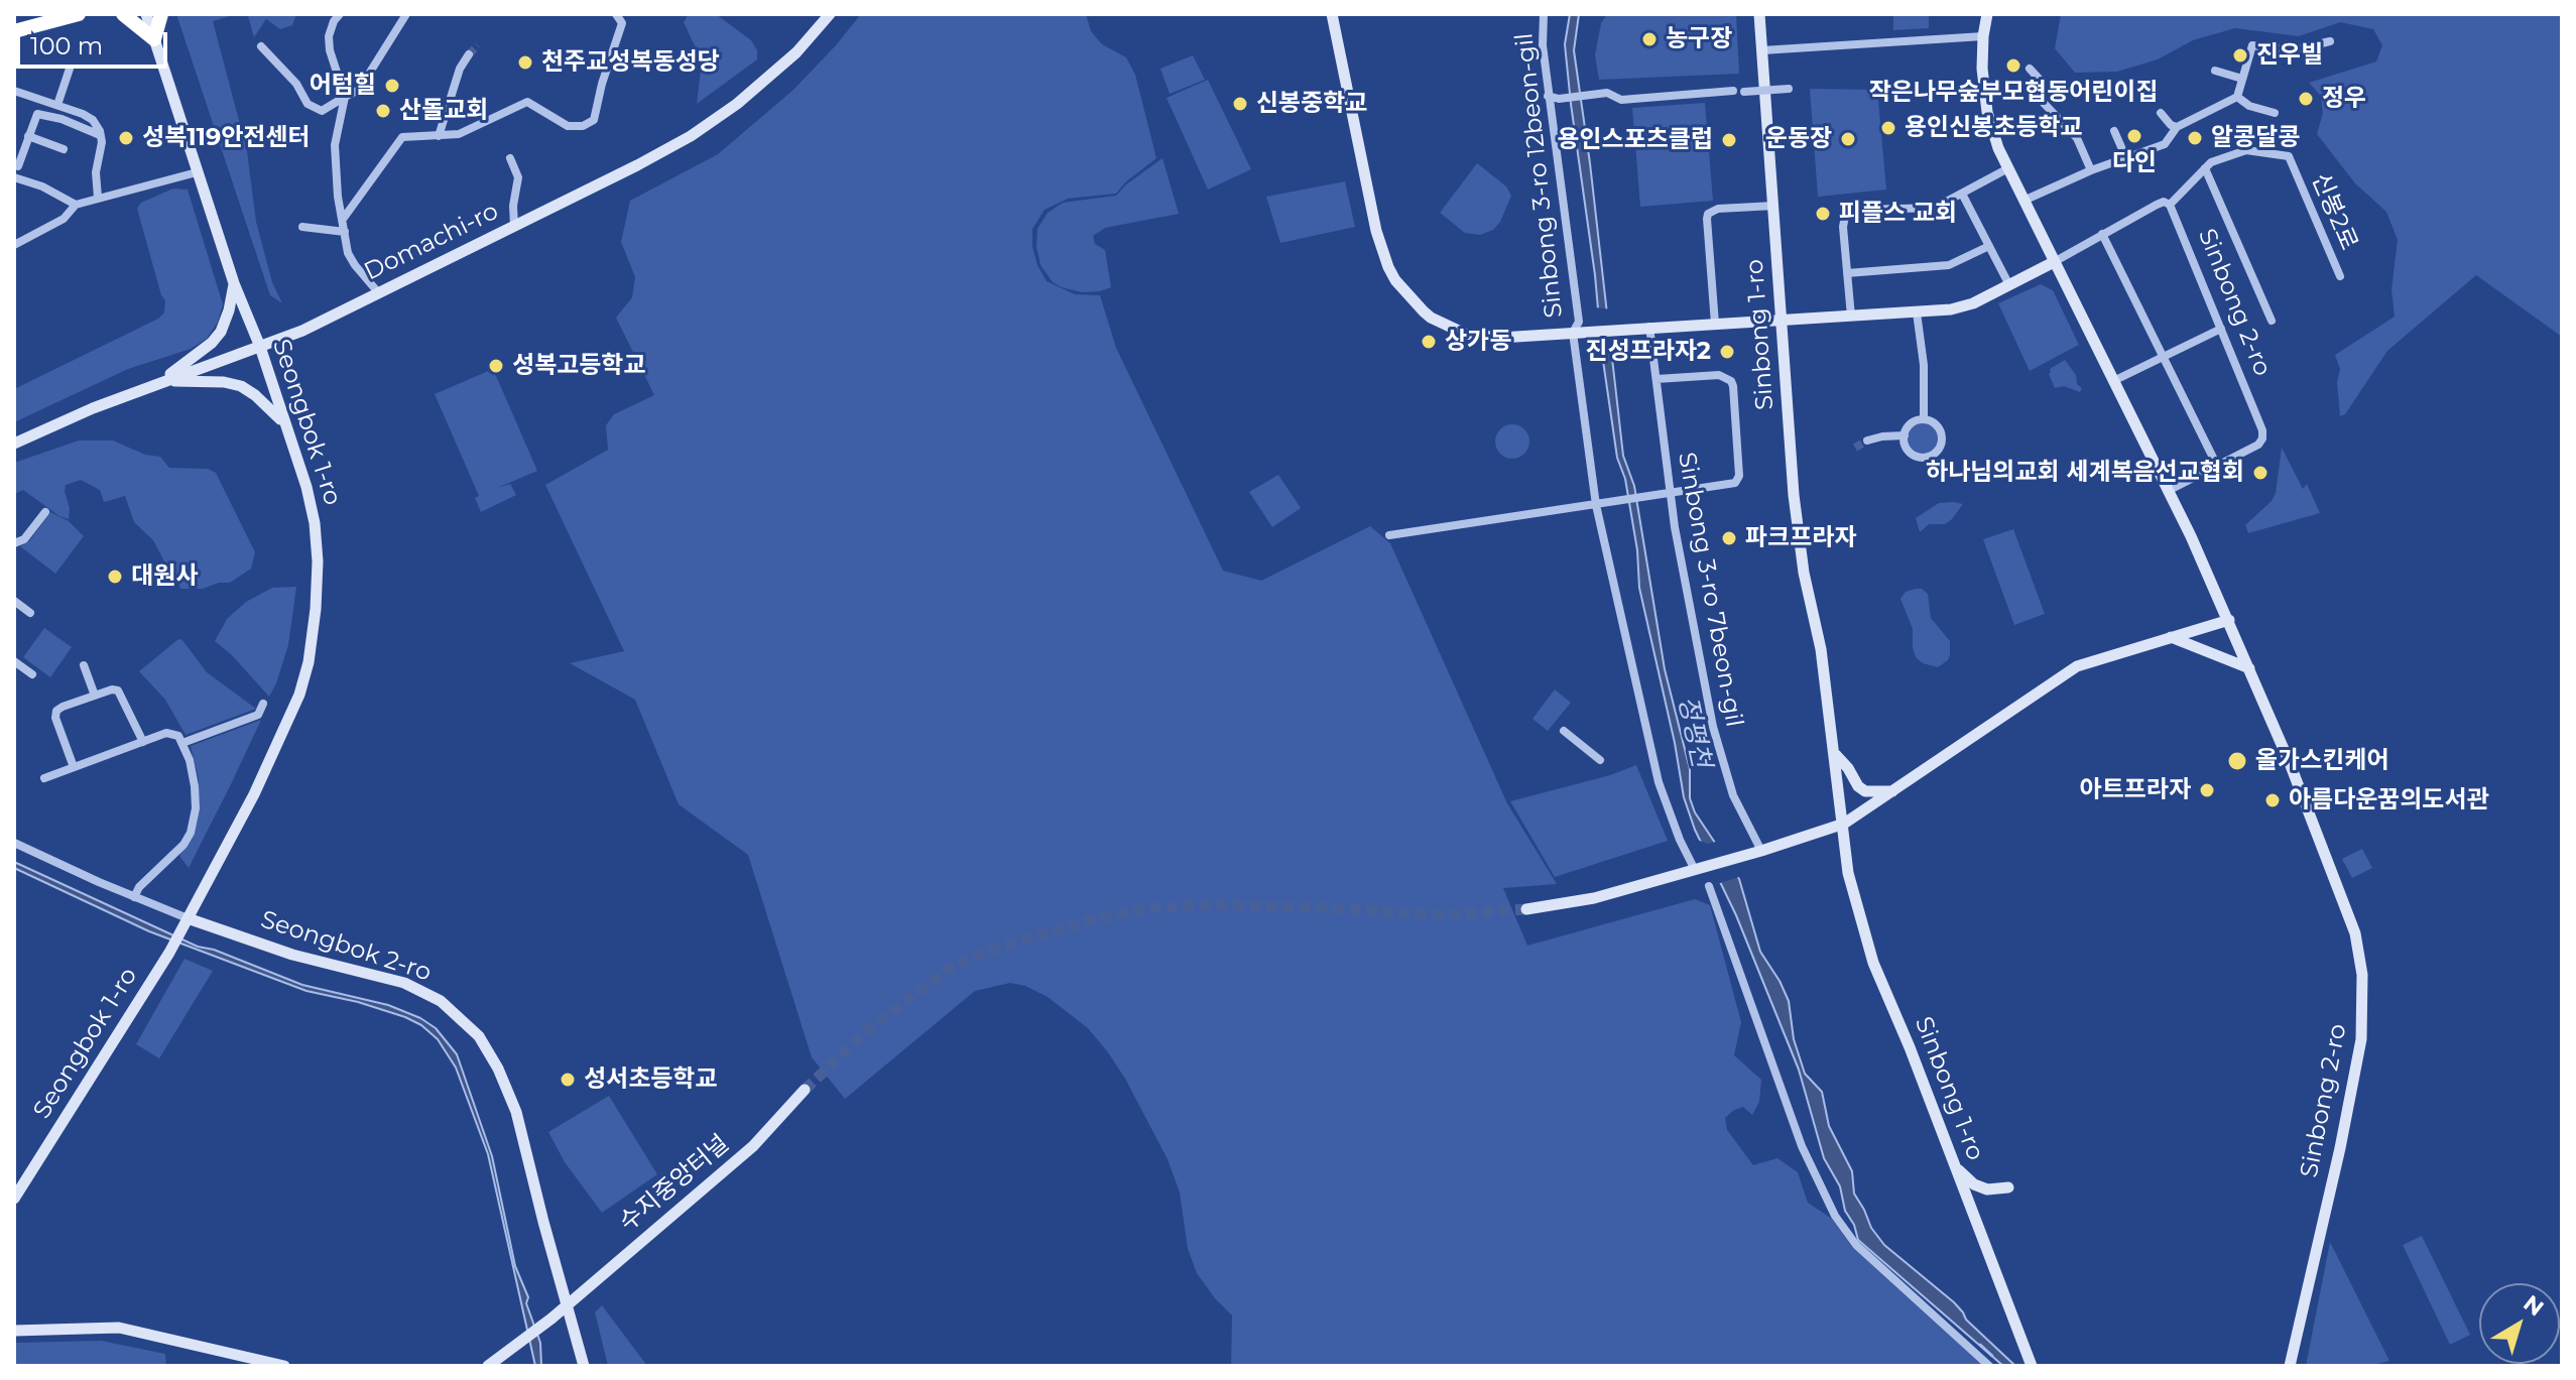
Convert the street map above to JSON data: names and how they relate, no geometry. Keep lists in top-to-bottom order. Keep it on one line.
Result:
{"streets":{"street":["Sinbong 3-ro 12beon-gil","신봉2로","Domachi-ro","Sinbong 2-ro","Sinbong 1-ro","Seongbok 1-ro","Sinbong 3-ro 7beon-gil","Seongbok 2-ro","수지중앙터널"]},"crossings":[["신봉2로","Sinbong 2-ro"],["Domachi-ro","Seongbok 1-ro"],["Seongbok 1-ro","Seongbok 2-ro"],["Seongbok 2-ro","수지중앙터널"]],"water":["정평천"],"places":["농구장","진우빌","천주교성복동성당","작은나무숲부모협동어린이집","어텀힐","정우","신봉중학교","산돌교회","용인신봉초등학교","다인","성복119안전센터","알콩달콩","운동장","용인스포츠클럽","피플스 교회","상가동","진성프라자2","성복고등학교","하나님의교회 세계복음선교협회","파크프라자","대원사","올가스킨케어","아트프라자","아름다운꿈의도서관","성서초등학교"],"scale_bar":"100 m","north":"top right"}
